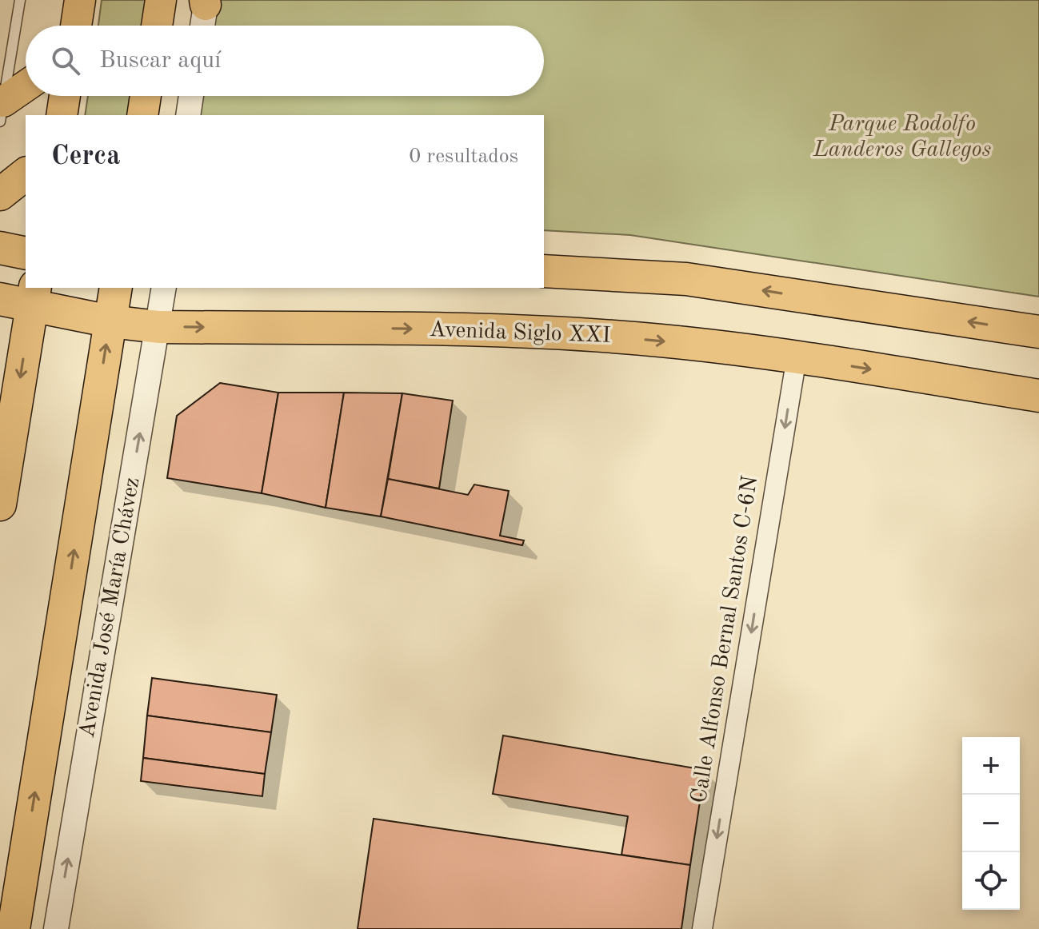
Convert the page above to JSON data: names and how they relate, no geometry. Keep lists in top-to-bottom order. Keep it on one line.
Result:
{"streets":{"highway":["Avenida Siglo XXI","Avenida José María Chávez"],"street":["Calle Alfonso Bernal Santos C-6N"]},"crossings":[["Avenida Siglo XXI","Avenida José María Chávez"],["Avenida Siglo XXI","Calle Alfonso Bernal Santos C-6N"]],"one_way":["Avenida José María Chávez","Calle Alfonso Bernal Santos C-6N"],"parks":["Parque Rodolfo Landeros Gallegos"],"page":{"search":"Buscar aquí","heading":["Cerca","0 resultados"],"map_buttons":["+","−"]}}
